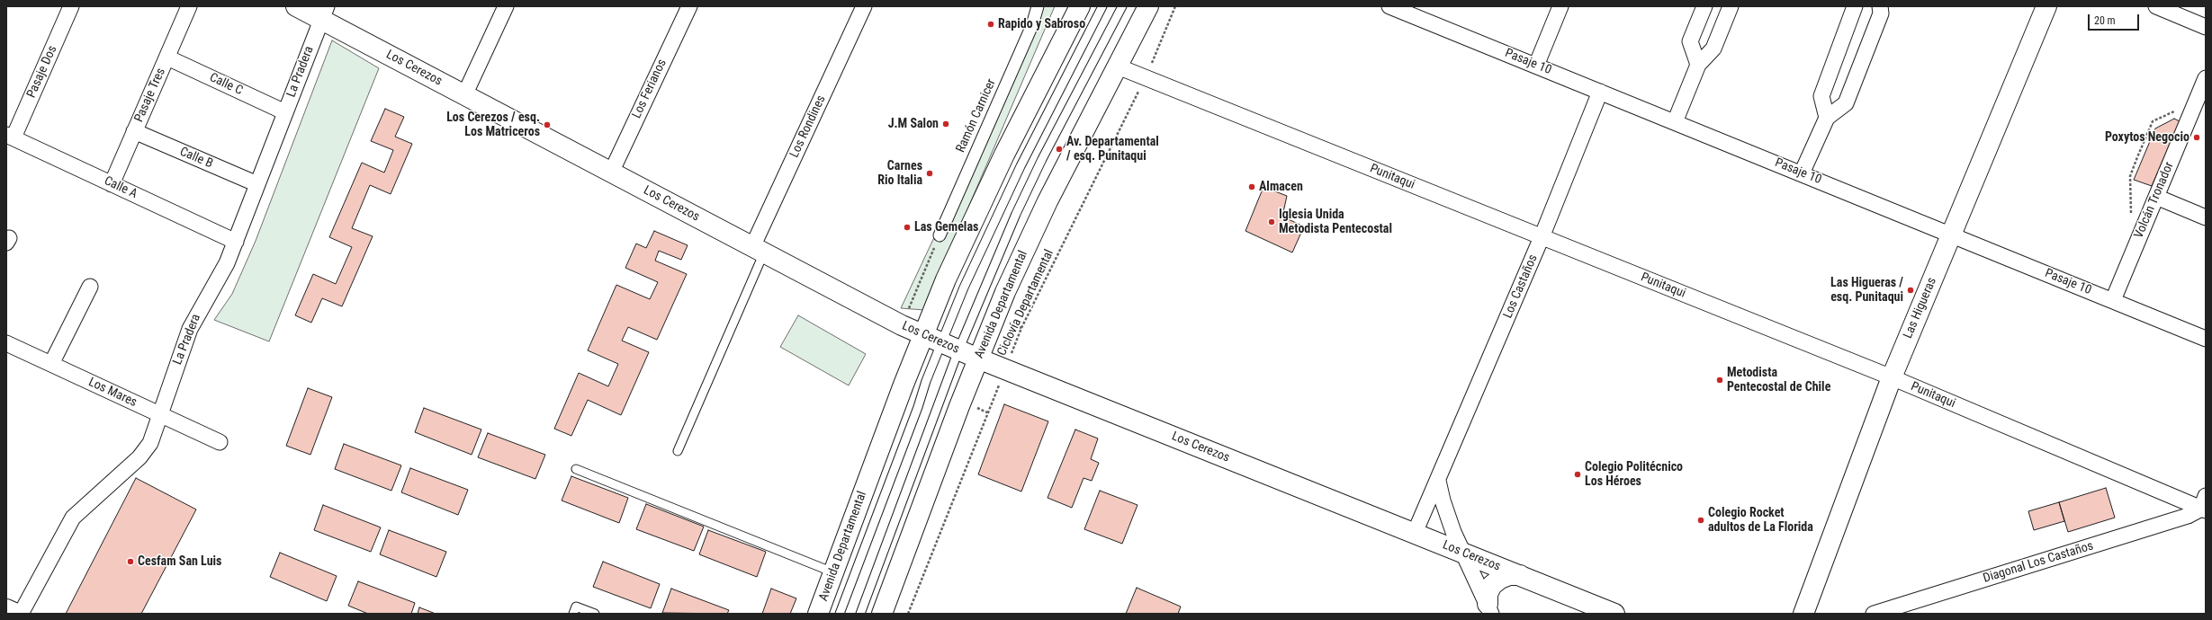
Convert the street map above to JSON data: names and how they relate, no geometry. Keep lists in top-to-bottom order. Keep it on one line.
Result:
{"streets":{"street":["Pasaje 10","Los Cerezos","Pasaje Dos","La Pradera","Calle C","Los Ferianos","Pasaje Tres","Ramón Carnicer","Los Rondines","Calle B","Punitaqui","Calle A","Volcán Tronador","Los Castaños","Avenida Departamental","Las Higueras","Los Mares","Diagonal Los Castaños"],"path":["Ciclovía Departamental"]},"crossings":[["Pasaje 10","Volcán Tronador"],["Pasaje 10","Los Castaños"],["Pasaje 10","Las Higueras"],["Los Cerezos","La Pradera"],["Los Cerezos","Los Ferianos"],["Los Cerezos","Los Rondines"],["Los Cerezos","Los Castaños"],["Los Cerezos","Ciclovía Departamental"],["Los Cerezos","Avenida Departamental"],["Pasaje Dos","Calle A"],["La Pradera","Calle C"],["La Pradera","Calle B"],["La Pradera","Calle A"],["La Pradera","Los Mares"],["Calle C","Pasaje Tres"],["Pasaje Tres","Calle B"],["Pasaje Tres","Calle A"],["Punitaqui","Los Castaños"],["Punitaqui","Ciclovía Departamental"],["Punitaqui","Avenida Departamental"],["Punitaqui","Las Higueras"],["Punitaqui","Diagonal Los Castaños"]],"places":["Rapido y Sabroso","J.M Salon","Los Cerezos / esq. Los Matriceros","Poxytos Negocio","Av. Departamental / esq. Punitaqui","Carnes Rio Italia","Almacen","Iglesia Unida Metodista Pentecostal","Las Gemelas","Las Higueras / esq. Punitaqui","Metodista Pentecostal de Chile","Colegio Politécnico Los Héroes","Colegio Rocket adultos de La Florida","Cesfam San Luis"],"scale_bar":"20 m"}
